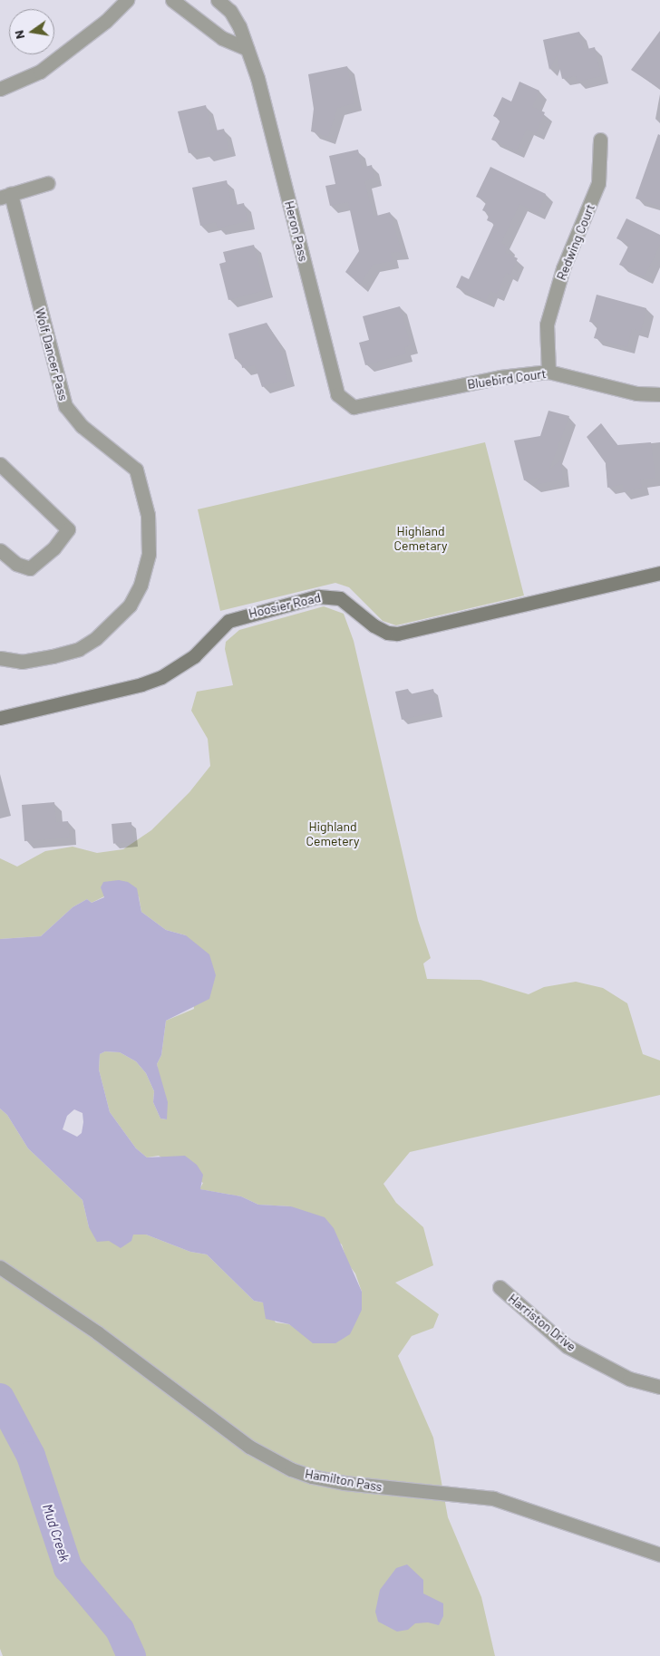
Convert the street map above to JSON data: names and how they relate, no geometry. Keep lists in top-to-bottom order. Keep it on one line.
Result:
{"streets":{"street":["Heron Pass","Redwing Court","Wolf Dancer Pass","Bluebird Court","Hoosier Road","Harriston Drive","Hamilton Pass"]},"crossings":[["Heron Pass","Bluebird Court"],["Redwing Court","Bluebird Court"]],"water":["Mud Creek"],"parks":["Highland Cemetary","Highland Cemetery"],"north":"left"}
